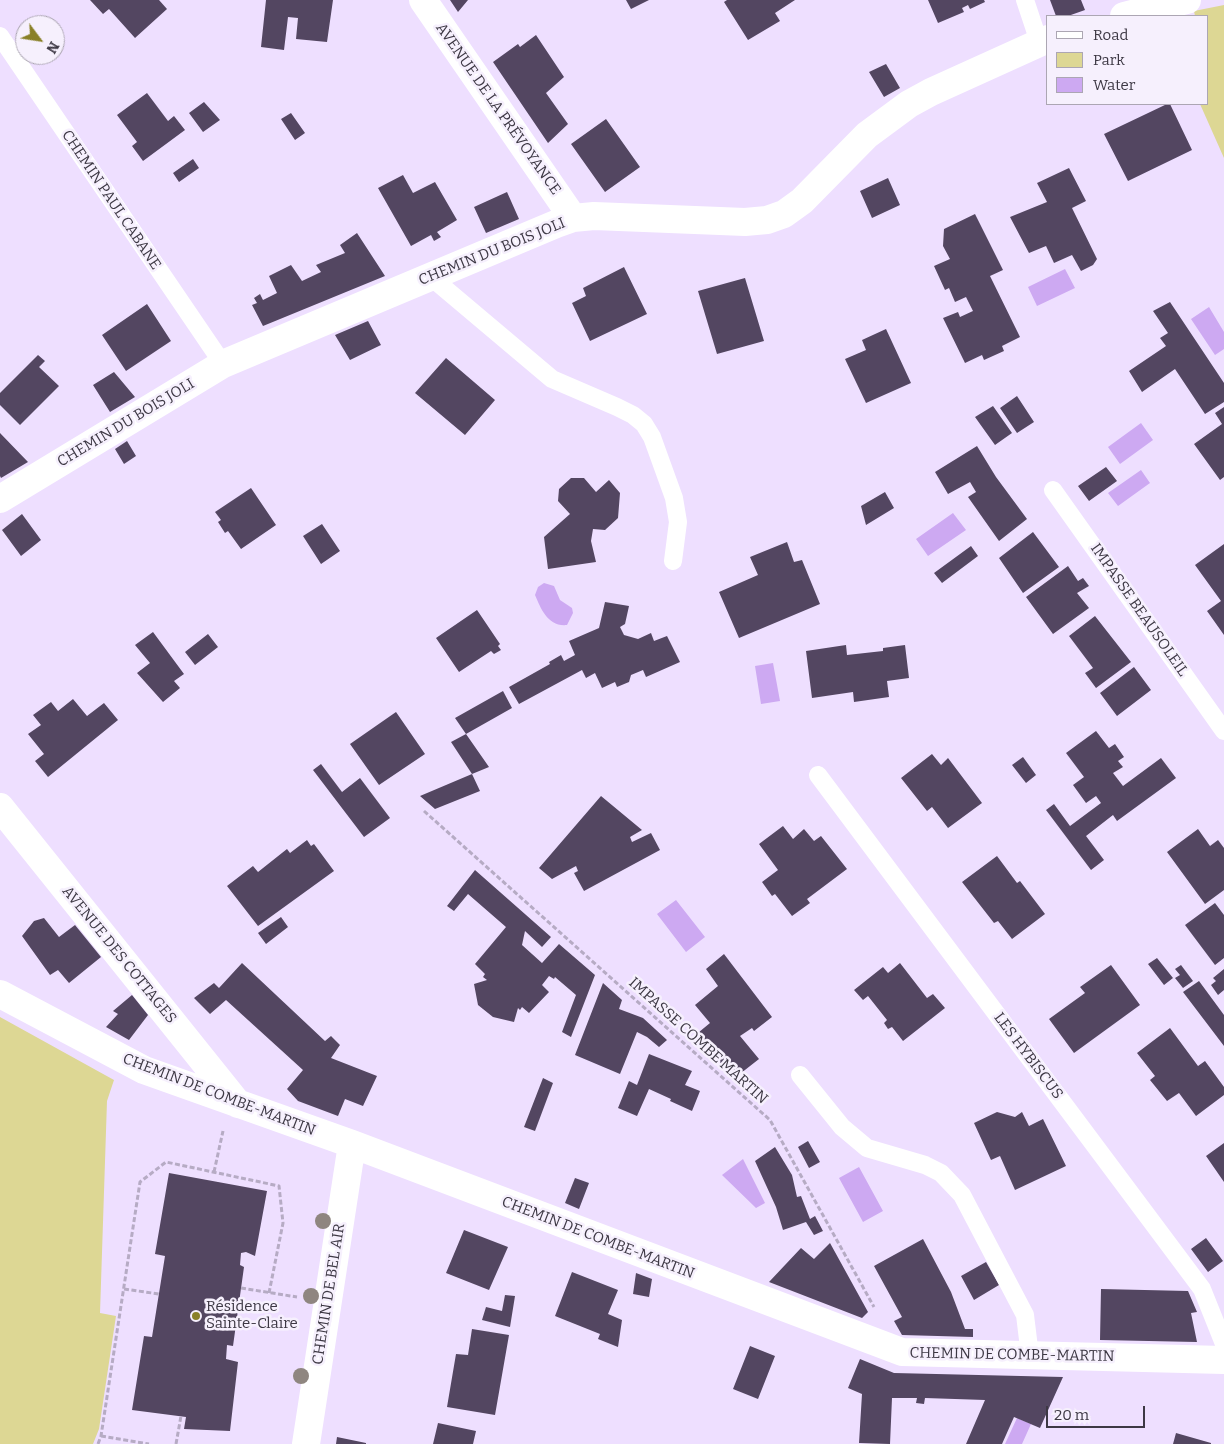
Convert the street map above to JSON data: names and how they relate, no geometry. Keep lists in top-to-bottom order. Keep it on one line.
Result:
{"streets":{"street":["AVENUE DE LA PRÉVOYANCE","CHEMIN DU BOIS JOLI","AVENUE DES COTTAGES","CHEMIN DE COMBE-MARTIN","CHEMIN DE BEL AIR"],"lane":["CHEMIN PAUL CABANE","IMPASSE BEAUSOLEIL","LES HYBISCUS"],"path":["IMPASSE COMBE MARTIN"]},"crossings":[["AVENUE DE LA PRÉVOYANCE","CHEMIN DU BOIS JOLI"],["CHEMIN PAUL CABANE","CHEMIN DU BOIS JOLI"],["AVENUE DES COTTAGES","CHEMIN DE COMBE-MARTIN"],["IMPASSE COMBE MARTIN","CHEMIN DE COMBE-MARTIN"],["CHEMIN DE COMBE-MARTIN","CHEMIN DE BEL AIR"]],"places":["Résidence Sainte-Claire"],"legend":["Road","Park","Water"],"scale_bar":"20 m","north":"bottom right"}
